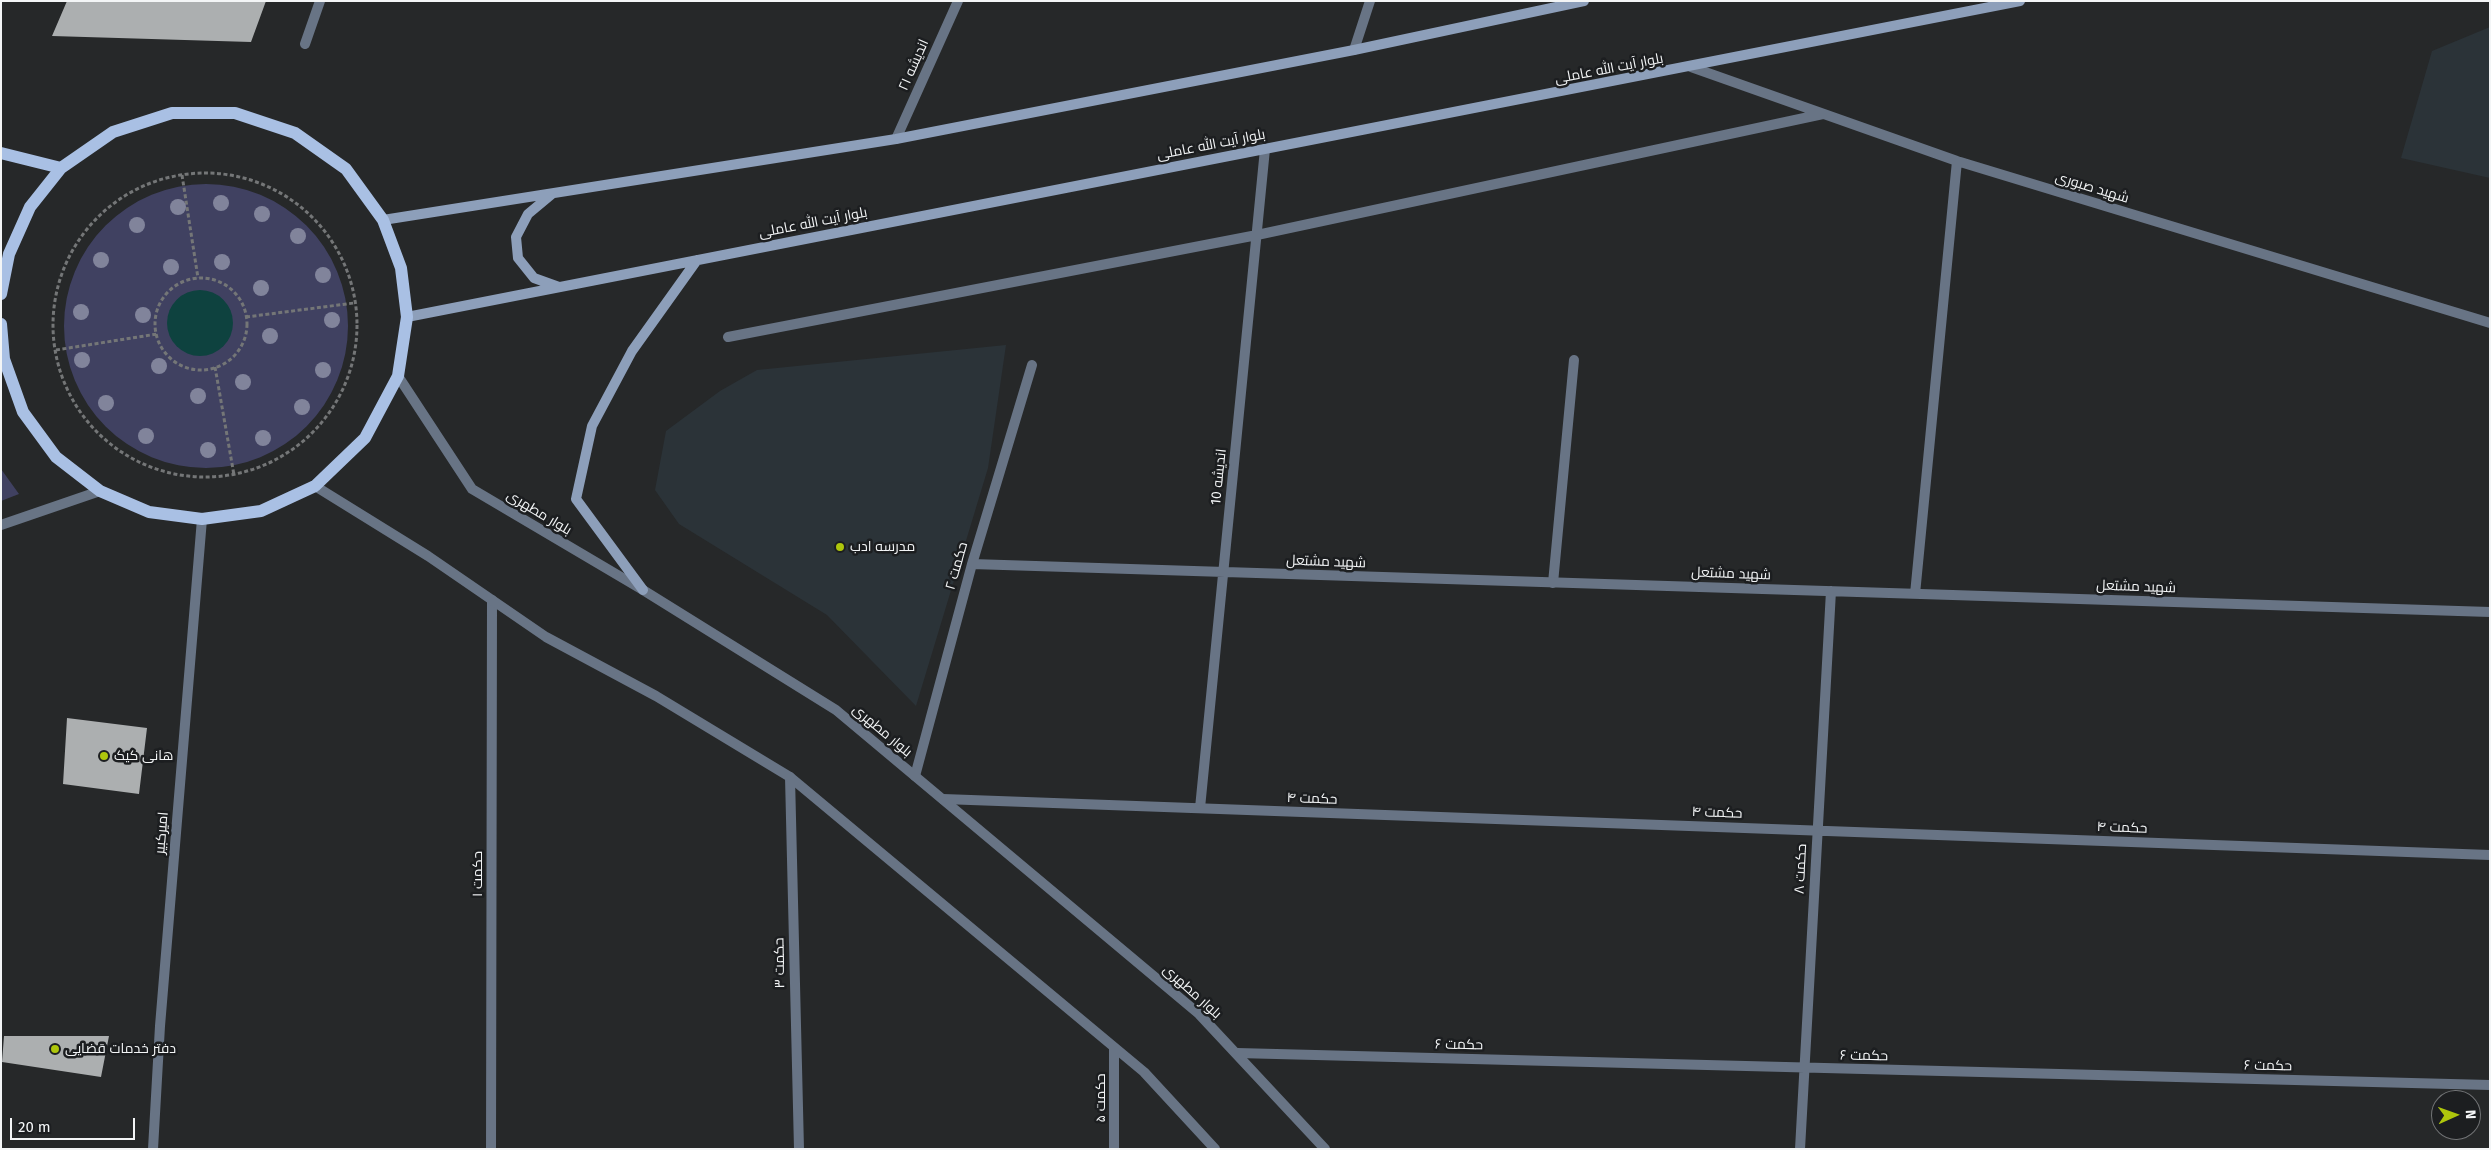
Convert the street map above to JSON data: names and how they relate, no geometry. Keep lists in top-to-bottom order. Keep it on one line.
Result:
{"streets":{"main road":["بلوار آیت‌ الله عاملی"],"street":["اندیشه ۲۱","شهید صبوری","اندیشه 10","بلوار مطهری","شهید مشتعل","حکمت ۲","حکمت ۴","امیرکبیر","حکمت ۸","حکمت ۱","حکمت ۳","حکمت ۶","حکمت ۵"]},"crossings":[["بلوار آیت‌ الله عاملی","شهید صبوری"],["بلوار آیت‌ الله عاملی","اندیشه 10"],["اندیشه 10","شهید مشتعل"],["اندیشه 10","حکمت ۴"],["بلوار مطهری","حکمت ۲"],["بلوار مطهری","حکمت ۴"],["بلوار مطهری","حکمت ۶"],["شهید مشتعل","حکمت ۲"],["شهید مشتعل","حکمت ۸"],["حکمت ۴","حکمت ۸"],["حکمت ۸","حکمت ۶"]],"places":["مدرسه ادب","هانی کیک","دفتر خدمات قضایی"],"scale_bar":"20 m","north":"right"}
